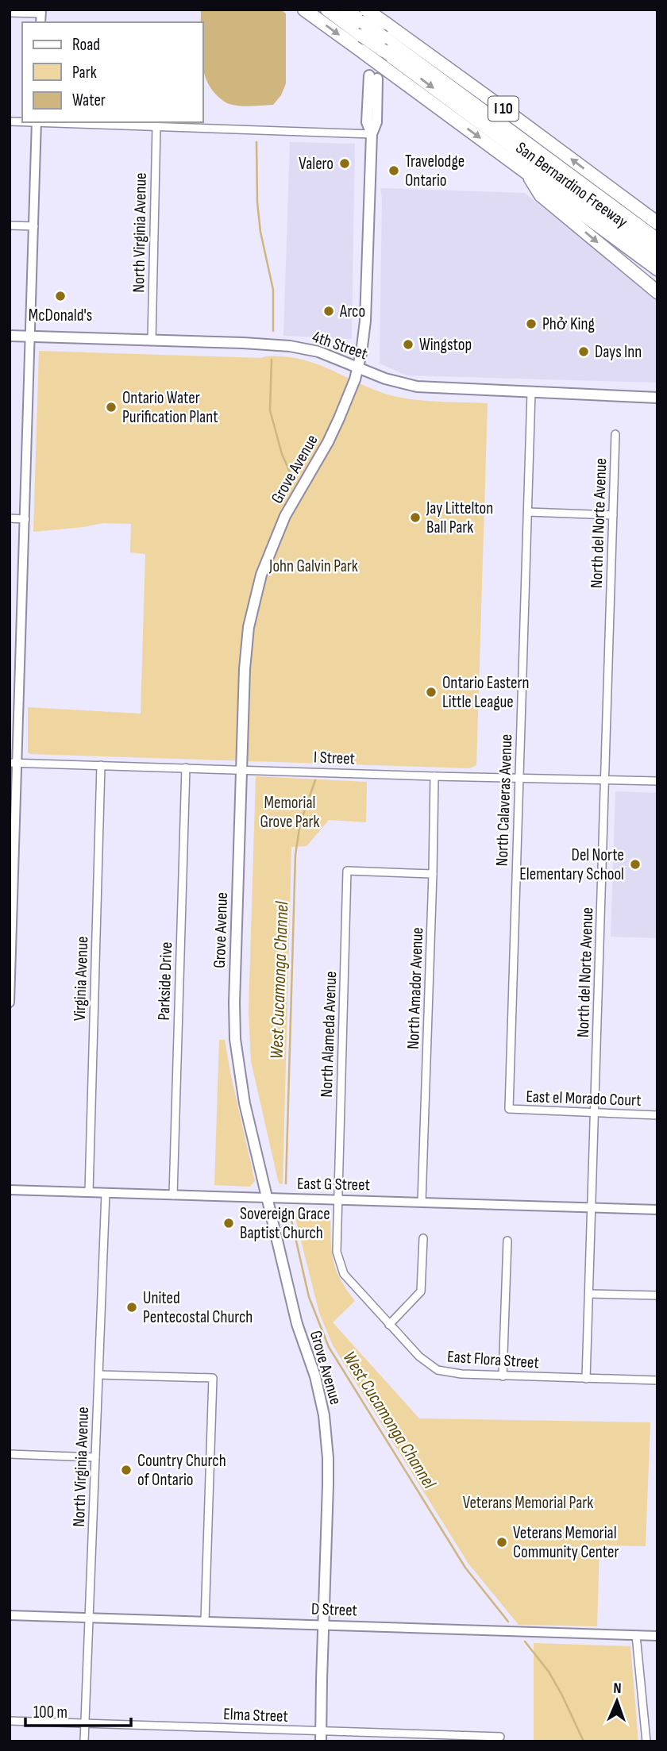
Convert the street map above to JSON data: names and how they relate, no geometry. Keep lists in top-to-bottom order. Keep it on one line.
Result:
{"streets":{"highway":["I 10","San Bernardino Freeway"],"main road":["4th Street","Grove Avenue"],"street":["North Virginia Avenue","North del Norte Avenue","I Street","North Calaveras Avenue","Virginia Avenue","Parkside Drive","North Amador Avenue","North Alameda Avenue","East el Morado Court","East G Street","East Flora Street","D Street","Elma Street"]},"crossings":[["San Bernardino Freeway","Grove Avenue"],["North Virginia Avenue","4th Street"],["North Virginia Avenue","East G Street"],["North Virginia Avenue","D Street"],["North Virginia Avenue","Elma Street"],["4th Street","Grove Avenue"],["4th Street","North Calaveras Avenue"],["Grove Avenue","I Street"],["Grove Avenue","East G Street"],["Grove Avenue","D Street"],["Grove Avenue","Elma Street"],["North del Norte Avenue","I Street"],["North del Norte Avenue","East el Morado Court"],["North del Norte Avenue","East G Street"],["North del Norte Avenue","East Flora Street"],["I Street","North Calaveras Avenue"],["I Street","Virginia Avenue"],["I Street","Parkside Drive"],["I Street","North Amador Avenue"],["North Calaveras Avenue","East el Morado Court"],["Virginia Avenue","East G Street"],["Parkside Drive","East G Street"],["North Amador Avenue","North Alameda Avenue"],["North Amador Avenue","East G Street"],["North Alameda Avenue","East G Street"],["North Alameda Avenue","East Flora Street"],["East G Street","East Flora Street"]],"water":["West Cucamonga Channel"],"parks":["John Galvin Park","Memorial Grove Park","Veterans Memorial Park"],"places":["Valero","Travelodge Ontario","McDonald's","Arco","Phở King","Wingstop","Days Inn","Ontario Water Purification Plant","Jay Littelton Ball Park","Ontario Eastern Little League","Del Norte Elementary School","Sovereign Grace Baptist Church","United Pentecostal Church","Country Church of Ontario","Veterans Memorial Community Center"],"legend":["Road","Park","Water"],"scale_bar":"100 m","north":"top"}
